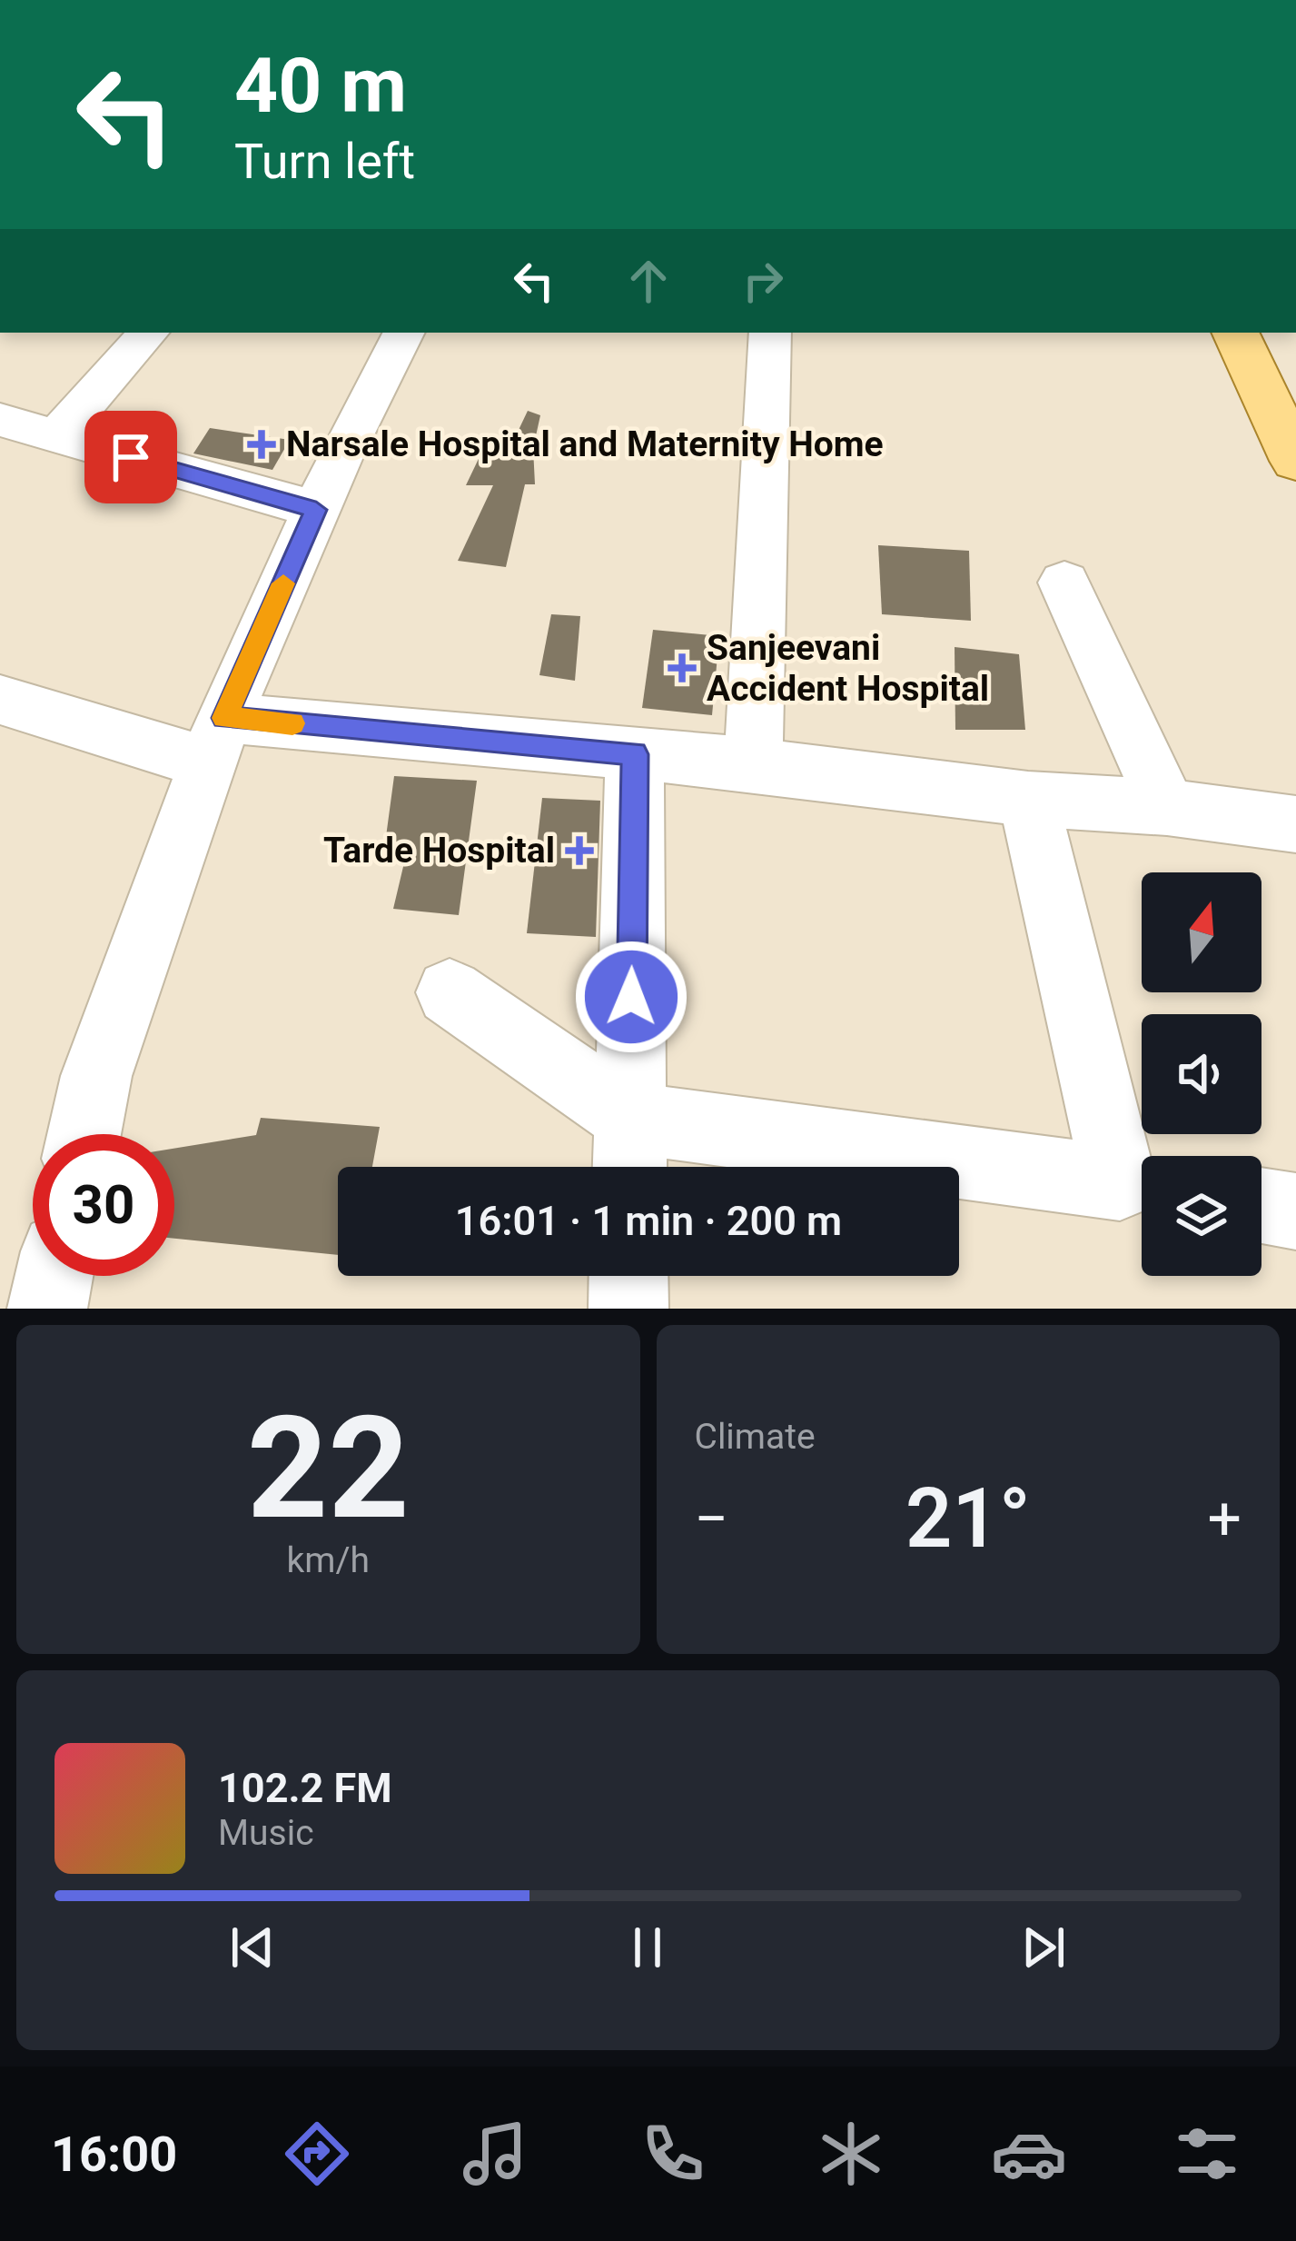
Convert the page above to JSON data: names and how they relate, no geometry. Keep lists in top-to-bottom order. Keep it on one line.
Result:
{"places":{"health":["Narsale Hospital and Maternity Home","Sanjeevani Accident Hospital","Tarde Hospital"]},"north":"top","page":{"turn":["40 m","Turn left"],"limit":"30","trip":"16:01 · 1 min · 200 m","tile":[["22","km/h"],"Climate"],"heat":["−","21°","+"],"song":["102.2 FM","Music"],"tabs":"16:00"}}
